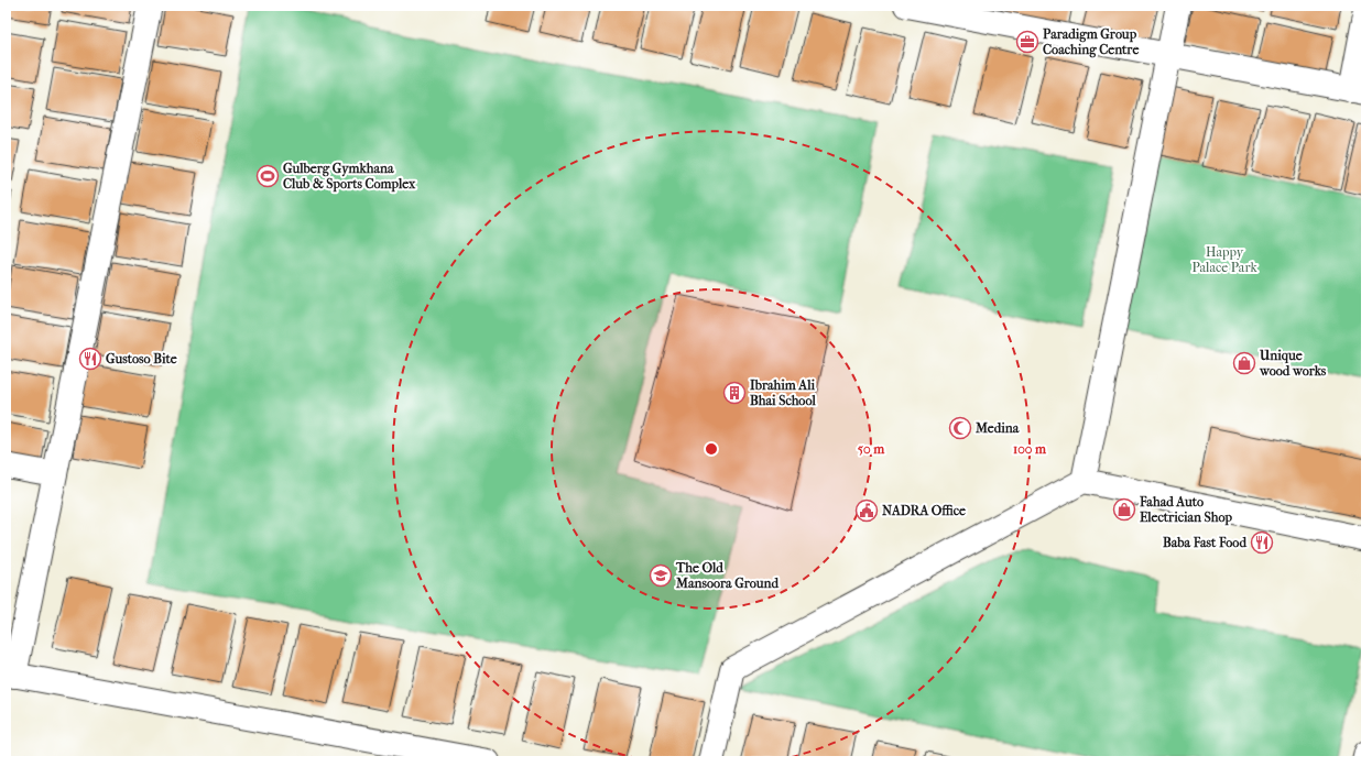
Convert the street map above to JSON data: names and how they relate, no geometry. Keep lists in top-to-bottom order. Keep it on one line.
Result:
{"parks":["Happy Palace Park"],"places":{"office":["Paradigm Group Coaching Centre"],"sports":["Gulberg Gymkhana Club & Sports Complex"],"restaurant":["Gustoso Bite","Baba Fast Food"],"shop":["Unique wood works","Fahad Auto Electrician Shop"],"building":["Ibrahim Ali Bhai School"],"mosque":["Medina"],"public building":["NADRA Office"],"school or university":["The Old Mansoora Ground"]},"rings":["50 m","100 m"]}
